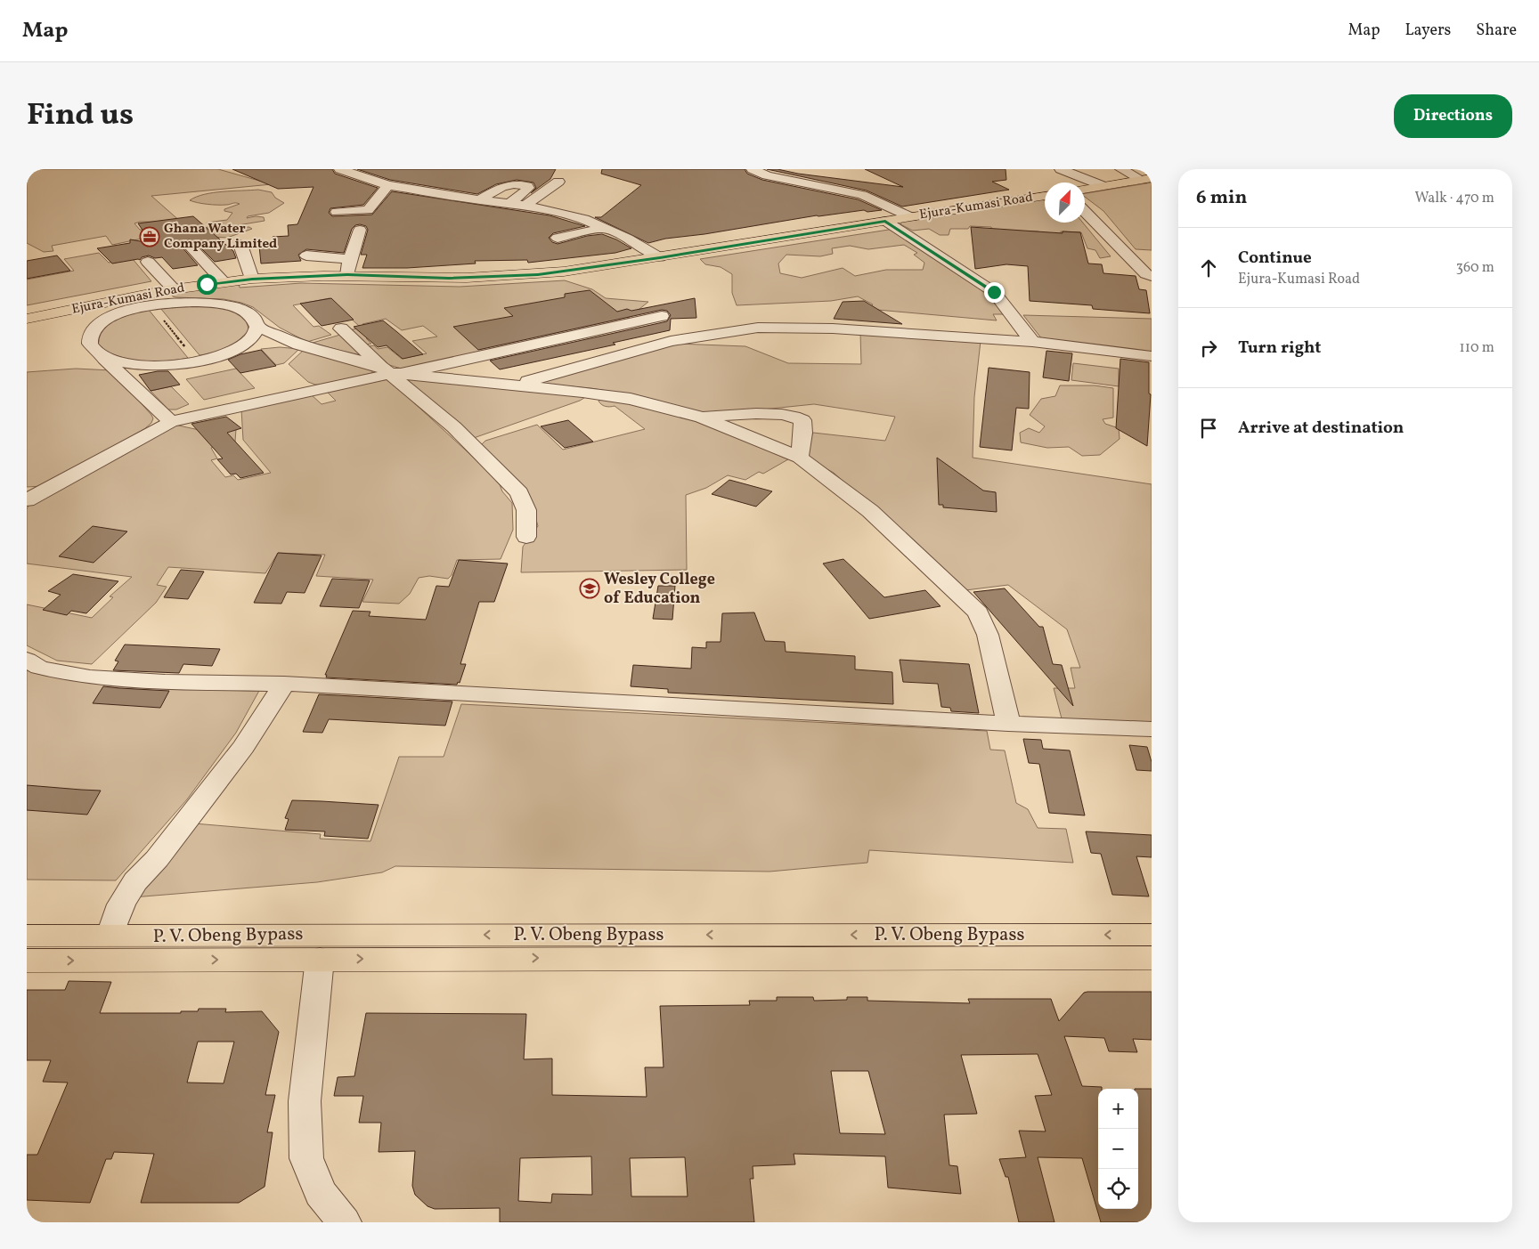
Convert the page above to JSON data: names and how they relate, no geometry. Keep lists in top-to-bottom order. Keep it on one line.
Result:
{"streets":{"main road":["Ejura-Kumasi Road","P. V. Obeng Bypass"]},"places":{"office":["Ghana Water Company Limited"],"school or university":["Wesley College of Education"]},"north":"top right","page":{"header":"Map","nav":["Map","Layers","Share"],"title":"Find us","buttons":"Directions","heading":["6 min","Walk · 470 m"],"list":[["Continue","Ejura-Kumasi Road","360 m"],["Turn right","110 m"],"Arrive at destination"],"map_buttons":["+","−"]}}
